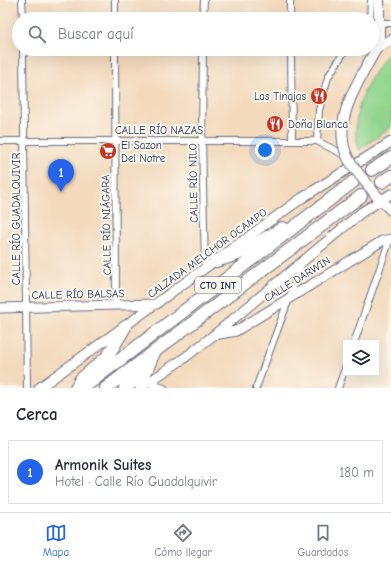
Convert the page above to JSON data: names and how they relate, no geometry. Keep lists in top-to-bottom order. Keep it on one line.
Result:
{"streets":{"highway":["CTO INT"],"main road":["CALZADA MELCHOR OCAMPO","CALLE DARWIN","CALLE RÍO BALSAS"],"street":["CALLE RÍO NAZAS","CALLE RÍO NILO","CALLE RÍO GUADALQUIVIR","CALLE RÍO NIÁGARA"]},"crossings":[["CALLE RÍO NAZAS","CALLE RÍO NILO"],["CALLE RÍO NAZAS","CALLE RÍO GUADALQUIVIR"],["CALLE RÍO NAZAS","CALLE RÍO NIÁGARA"],["CALLE RÍO NILO","CALZADA MELCHOR OCAMPO"],["CALLE RÍO GUADALQUIVIR","CALLE RÍO BALSAS"],["CALLE RÍO NIÁGARA","CALLE RÍO BALSAS"],["CALZADA MELCHOR OCAMPO","CALLE RÍO BALSAS"],["CALLE DARWIN","CTO INT"]],"places":{"restaurant":["Las Tinajas","Doña Blanca"],"supermarket":["El Sazon Del Notre"]},"page":{"search":"Buscar aquí","pins":"1","heading":"Cerca","list":[{"mark":"1","name":"Armonik Suites","note":"Hotel · Calle Río Guadalquivir","value":"180 m"}],"nav":["Mapa","Cómo llegar","Guardados"]}}
